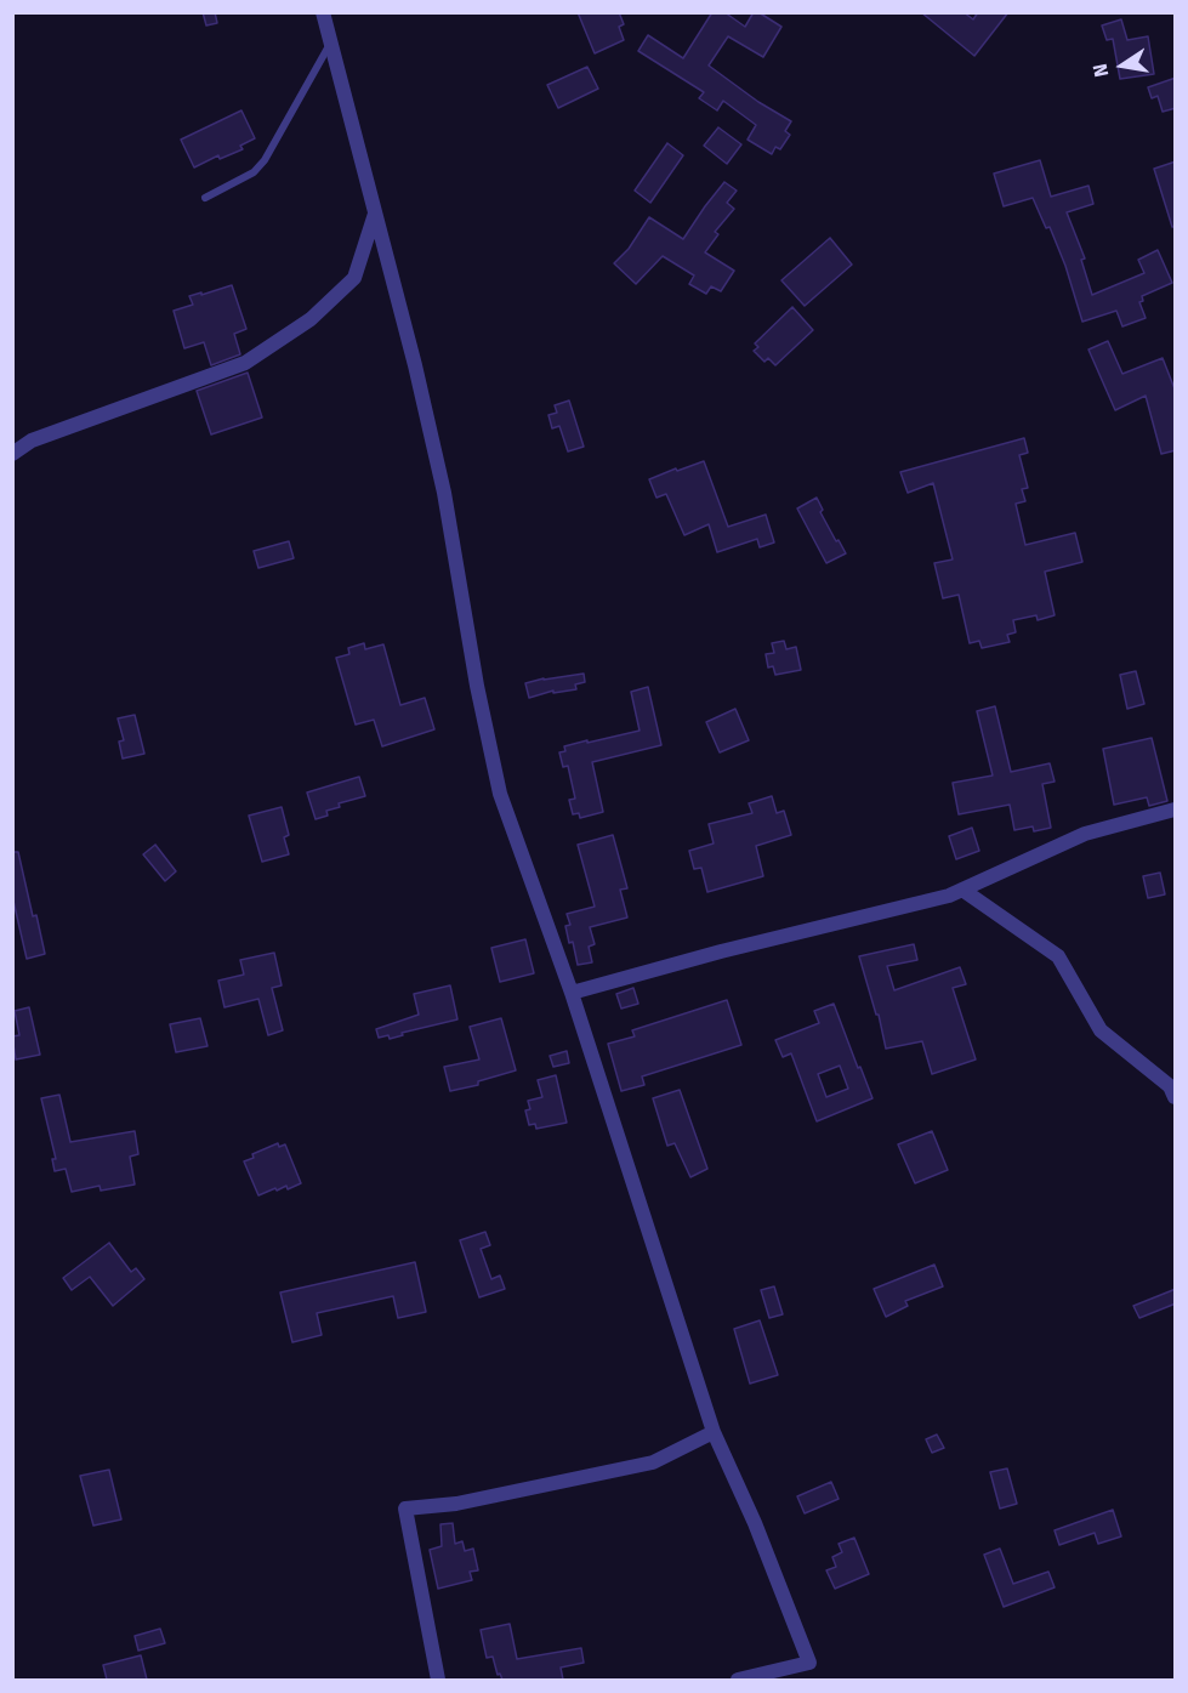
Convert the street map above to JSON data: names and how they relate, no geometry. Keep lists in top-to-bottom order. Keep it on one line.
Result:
{"north":"left"}
